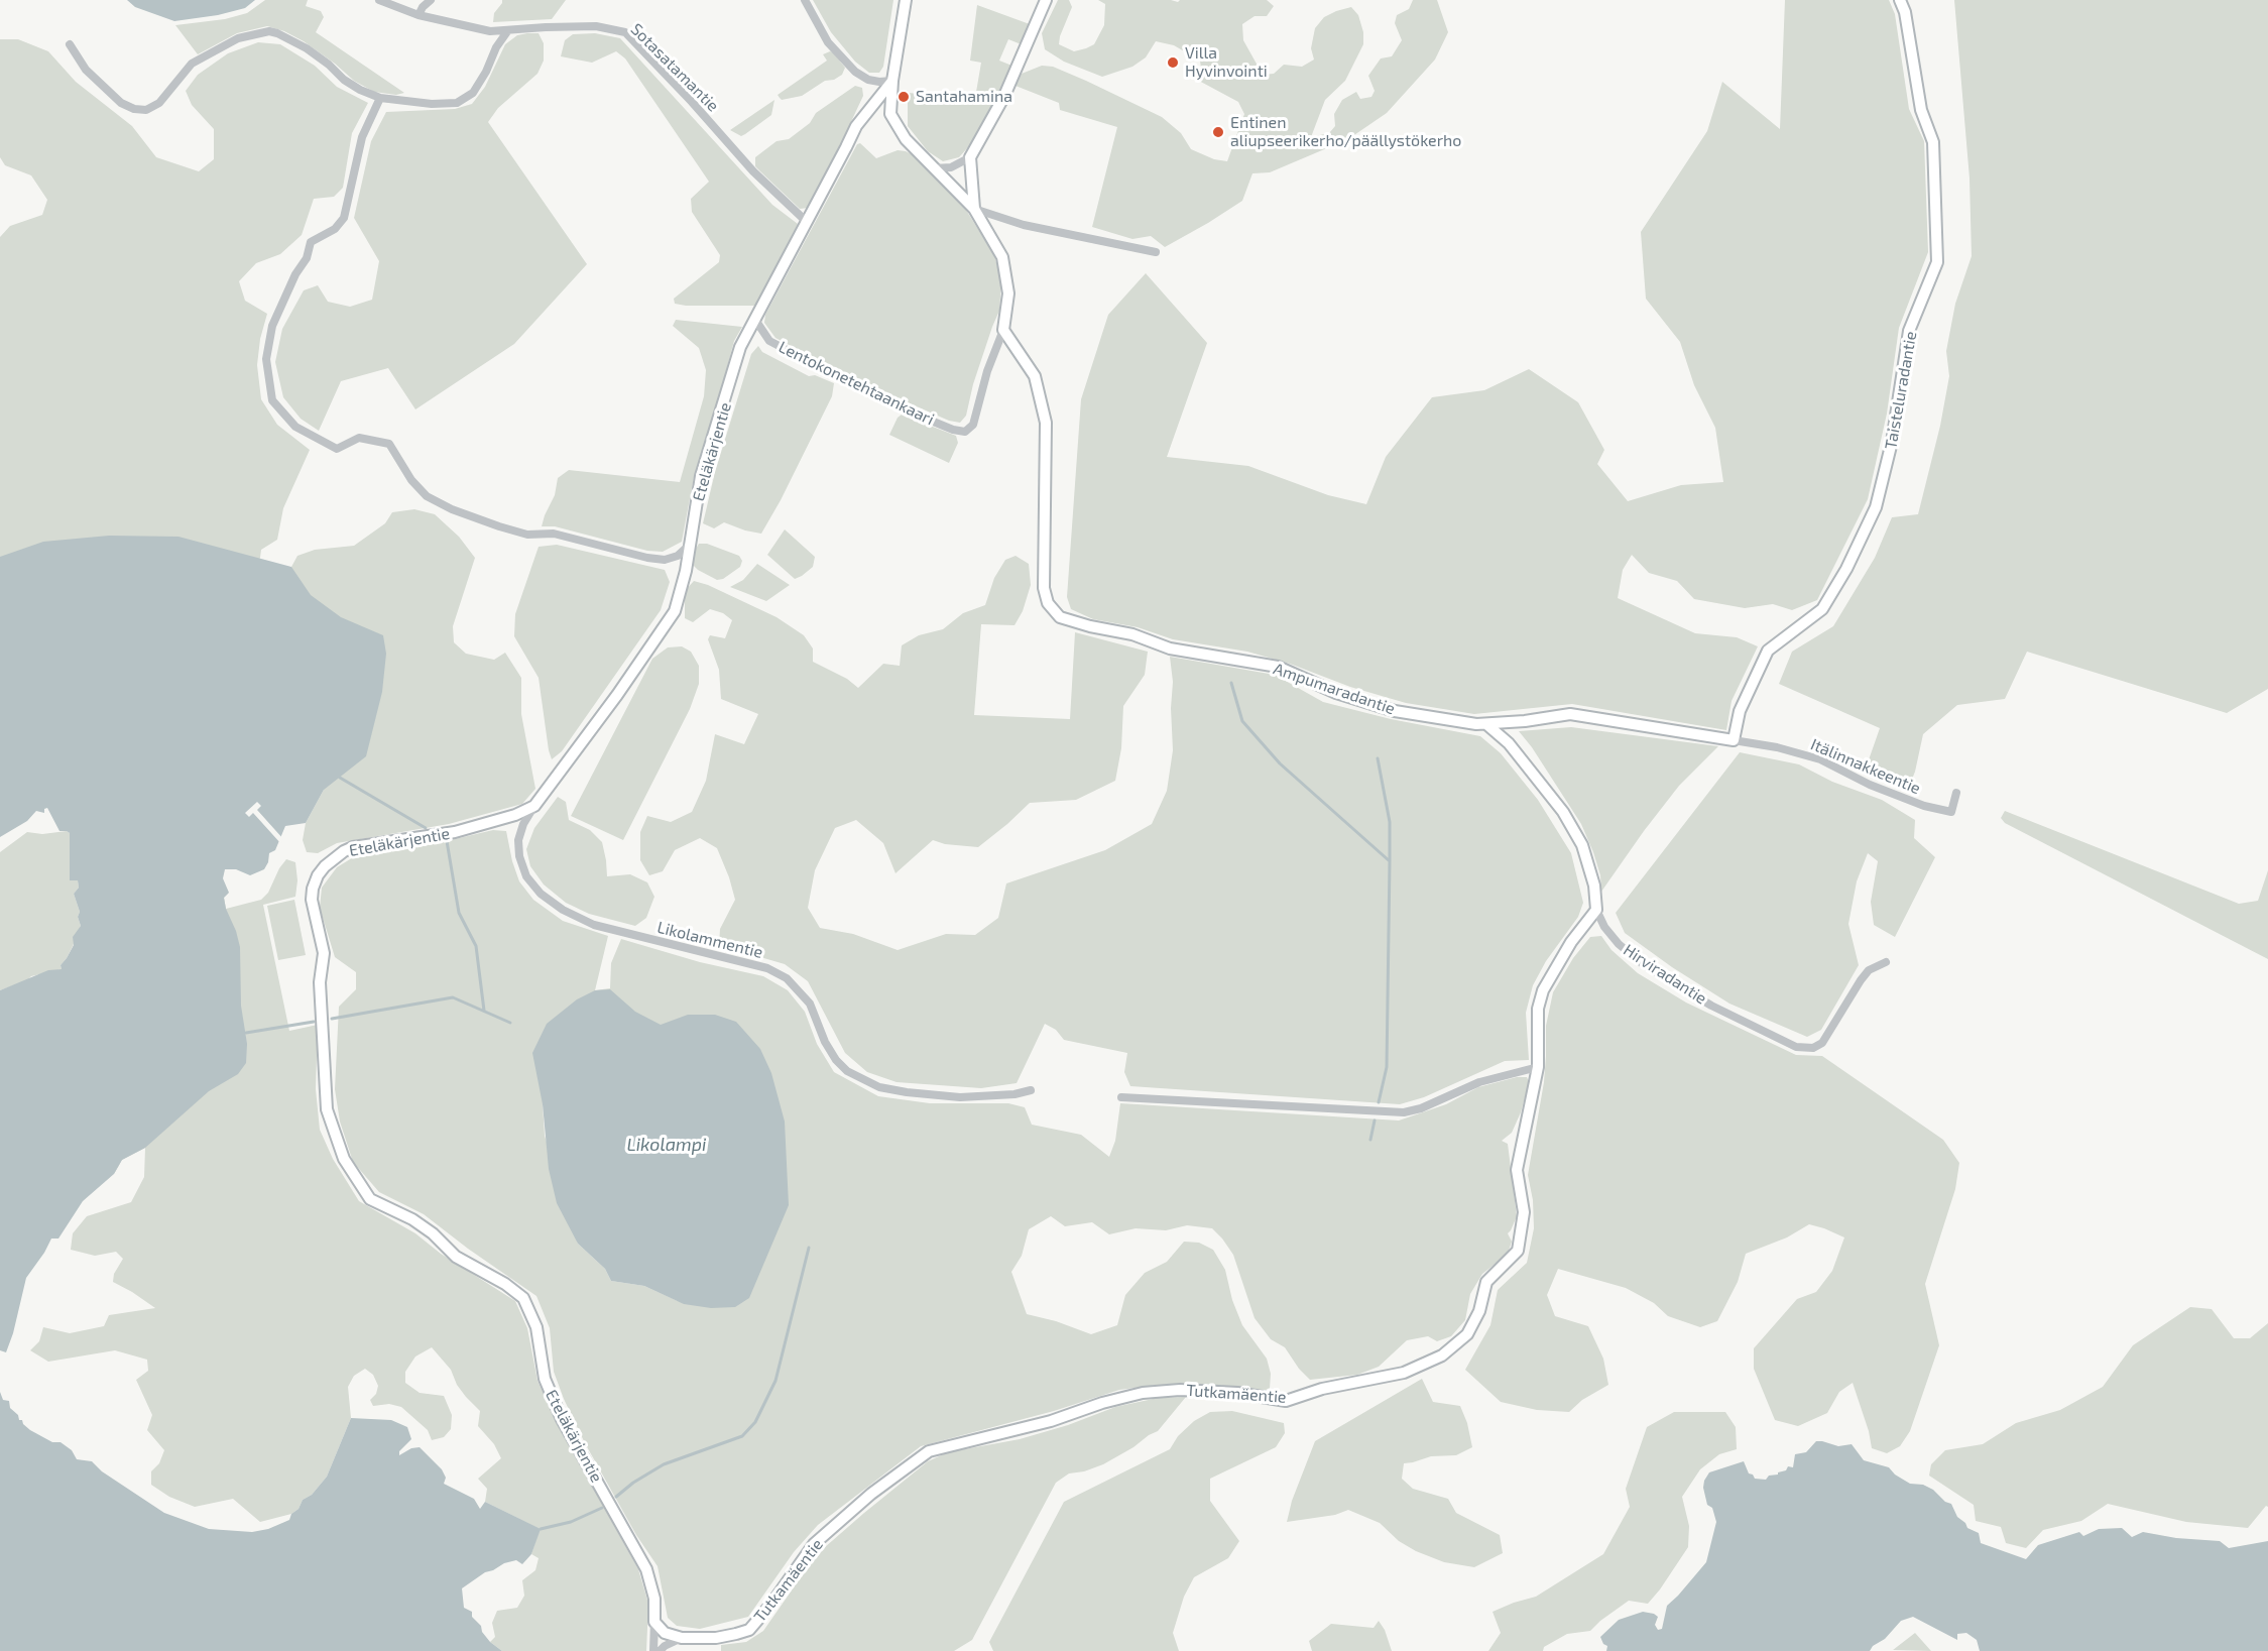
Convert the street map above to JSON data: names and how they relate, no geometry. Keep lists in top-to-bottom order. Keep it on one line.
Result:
{"streets":{"street":["Sotasatamantie","Lentokonetehtaankaari","Taisteluradantie","Eteläkärjentie","Ampumaradantie","Itälinnakkeentie","Likolammentie","Hirviradantie","Tutkamäentie"]},"crossings":[["Sotasatamantie","Eteläkärjentie"],["Lentokonetehtaankaari","Eteläkärjentie"],["Lentokonetehtaankaari","Ampumaradantie"],["Taisteluradantie","Ampumaradantie"],["Taisteluradantie","Itälinnakkeentie"],["Eteläkärjentie","Likolammentie"],["Eteläkärjentie","Tutkamäentie"],["Ampumaradantie","Itälinnakkeentie"],["Ampumaradantie","Hirviradantie"],["Hirviradantie","Tutkamäentie"]],"water":["Likolampi"],"places":["Villa Hyvinvointi","Santahamina","Entinen aliupseerikerho/päällystökerho"]}
